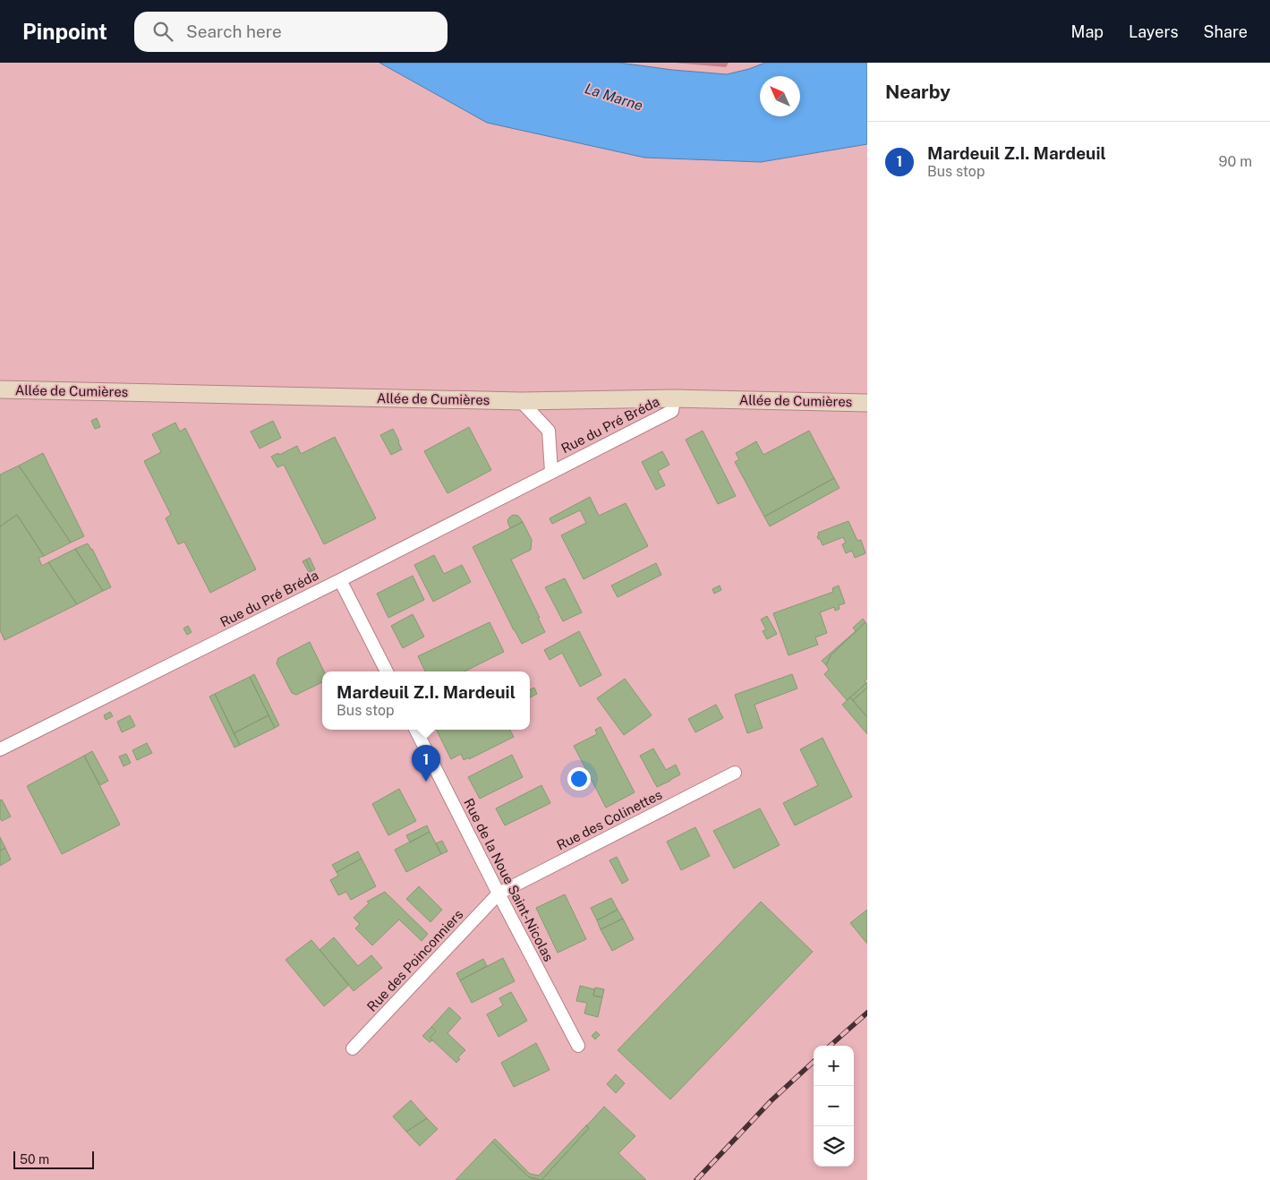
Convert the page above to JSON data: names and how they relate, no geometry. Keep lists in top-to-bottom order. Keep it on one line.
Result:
{"streets":{"main road":["Allée de Cumières"],"street":["Rue du Pré Bréda","Rue des Colinettes","Rue de la Noue Saint-Nicolas","Rue des Poinconniers"]},"crossings":[["Allée de Cumières","Rue du Pré Bréda"],["Rue des Colinettes","Rue de la Noue Saint-Nicolas"],["Rue des Colinettes","Rue des Poinconniers"],["Rue de la Noue Saint-Nicolas","Rue des Poinconniers"]],"water":["La Marne"],"scale_bar":"50 m","north":"top left","page":{"header":"Pinpoint","search":"Search here","nav":["Map","Layers","Share"],"heading":"Nearby","list":[{"mark":"1","name":"Mardeuil Z.I. Mardeuil","note":"Bus stop","value":"90 m"}],"popup":["Mardeuil Z.I. Mardeuil","Bus stop"],"pins":"1","map_buttons":["+","−"],"scale":"50 m"}}
